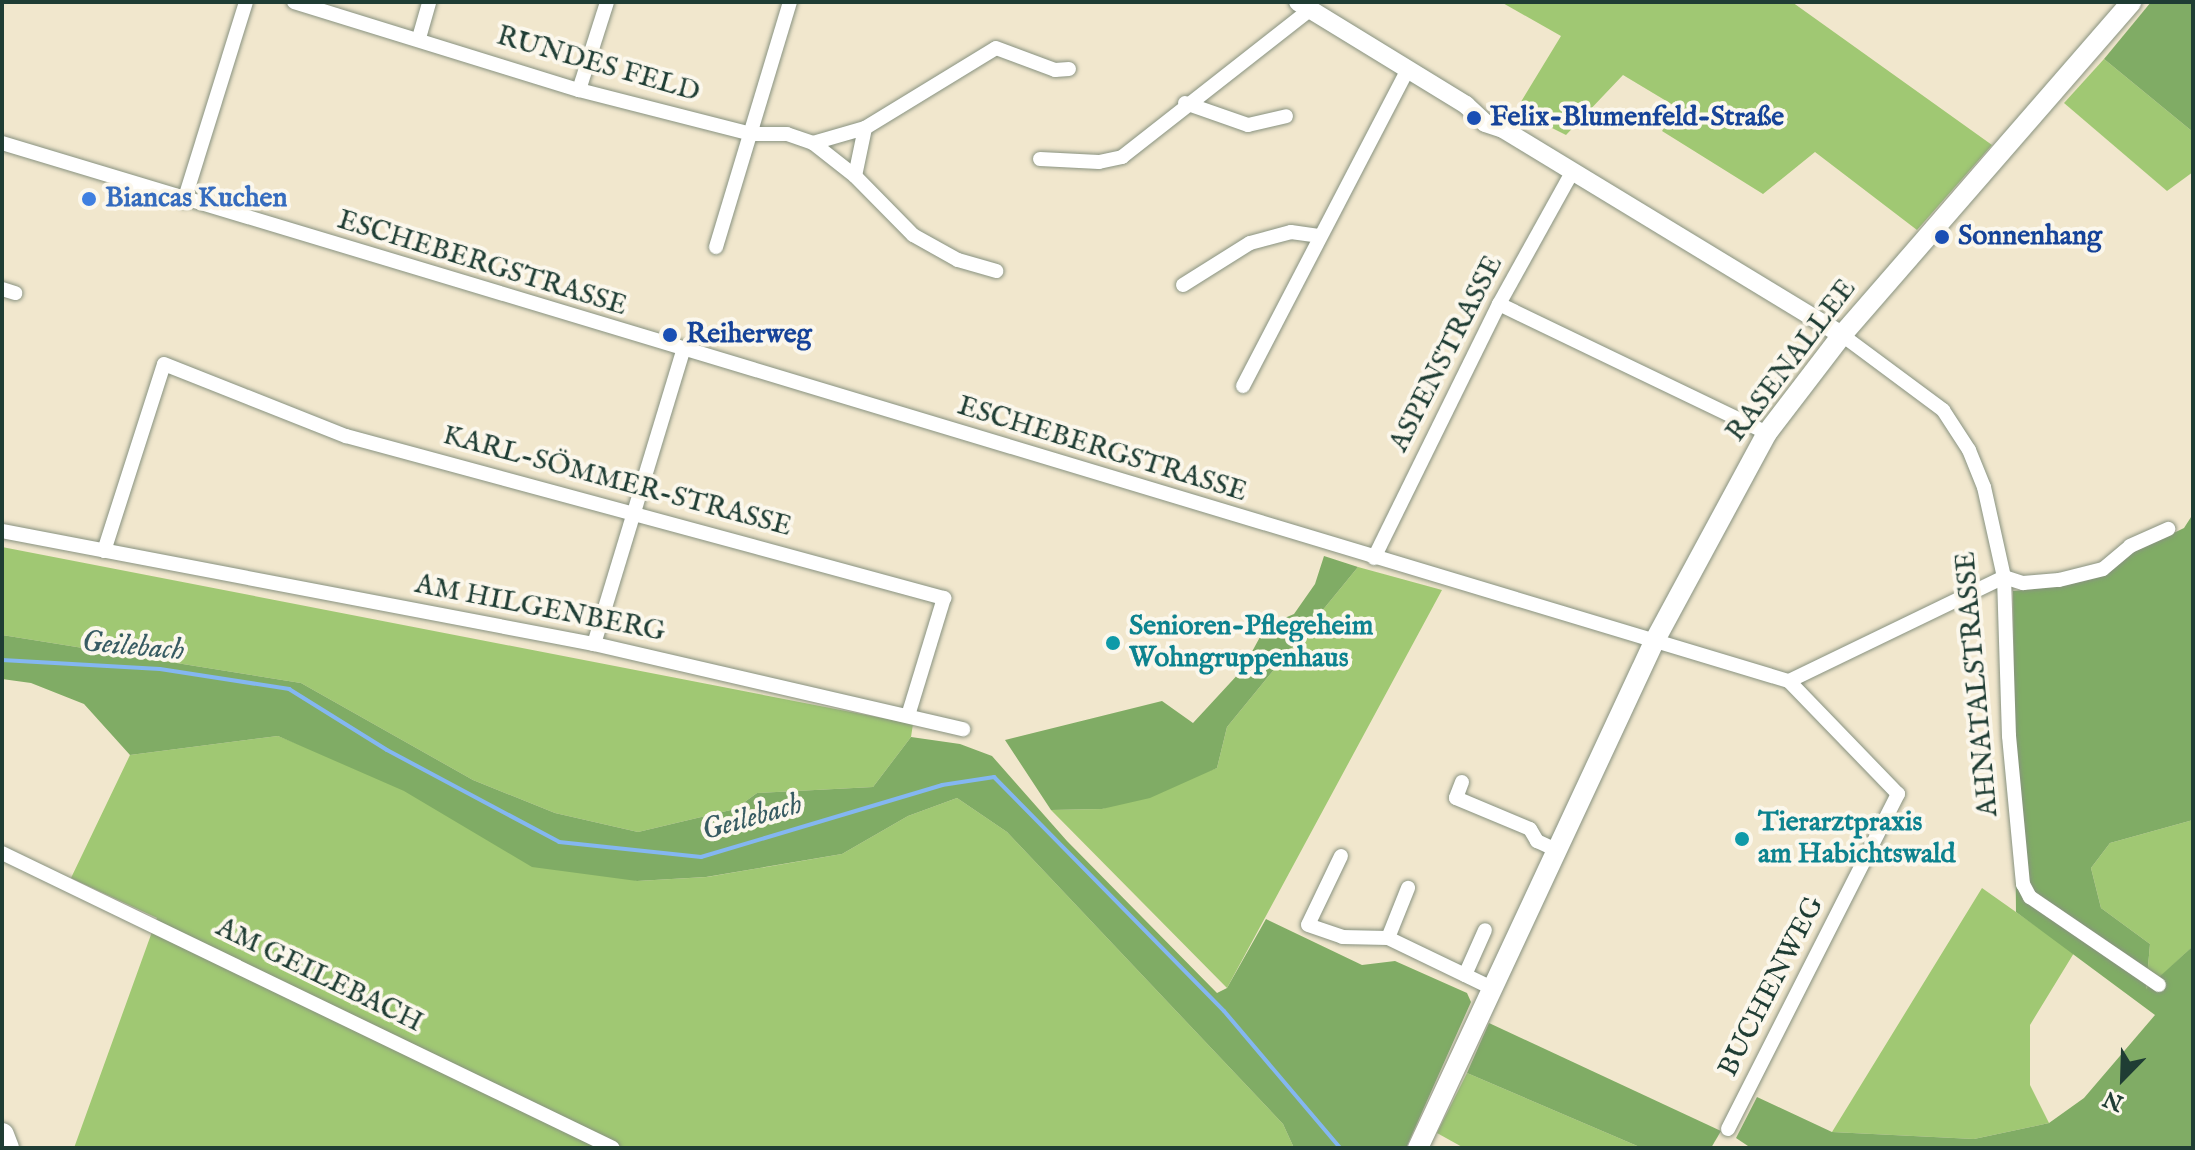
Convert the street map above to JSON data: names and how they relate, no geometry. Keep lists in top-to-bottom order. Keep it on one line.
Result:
{"streets":{"main road":["RASENALLEE"],"street":["RUNDES FELD","ESCHEBERGSTRASSE","ASPENSTRASSE","KARL-SÖMMER-STRASSE","AM HILGENBERG","AHNATALSTRASSE","AM GEILEBACH","BUCHENWEG"]},"crossings":[["ESCHEBERGSTRASSE","ASPENSTRASSE"],["ESCHEBERGSTRASSE","RASENALLEE"],["ESCHEBERGSTRASSE","BUCHENWEG"],["ASPENSTRASSE","AHNATALSTRASSE"],["RASENALLEE","AHNATALSTRASSE"],["KARL-SÖMMER-STRASSE","AM HILGENBERG"]],"water":["Geilebach"],"places":["Felix-Blumenfeld-Straße","Biancas Kuchen","Sonnenhang","Reiherweg","Senioren-Pflegeheim Wohngruppenhaus","Tierarztpraxis am Habichtswald"],"north":"bottom left"}
